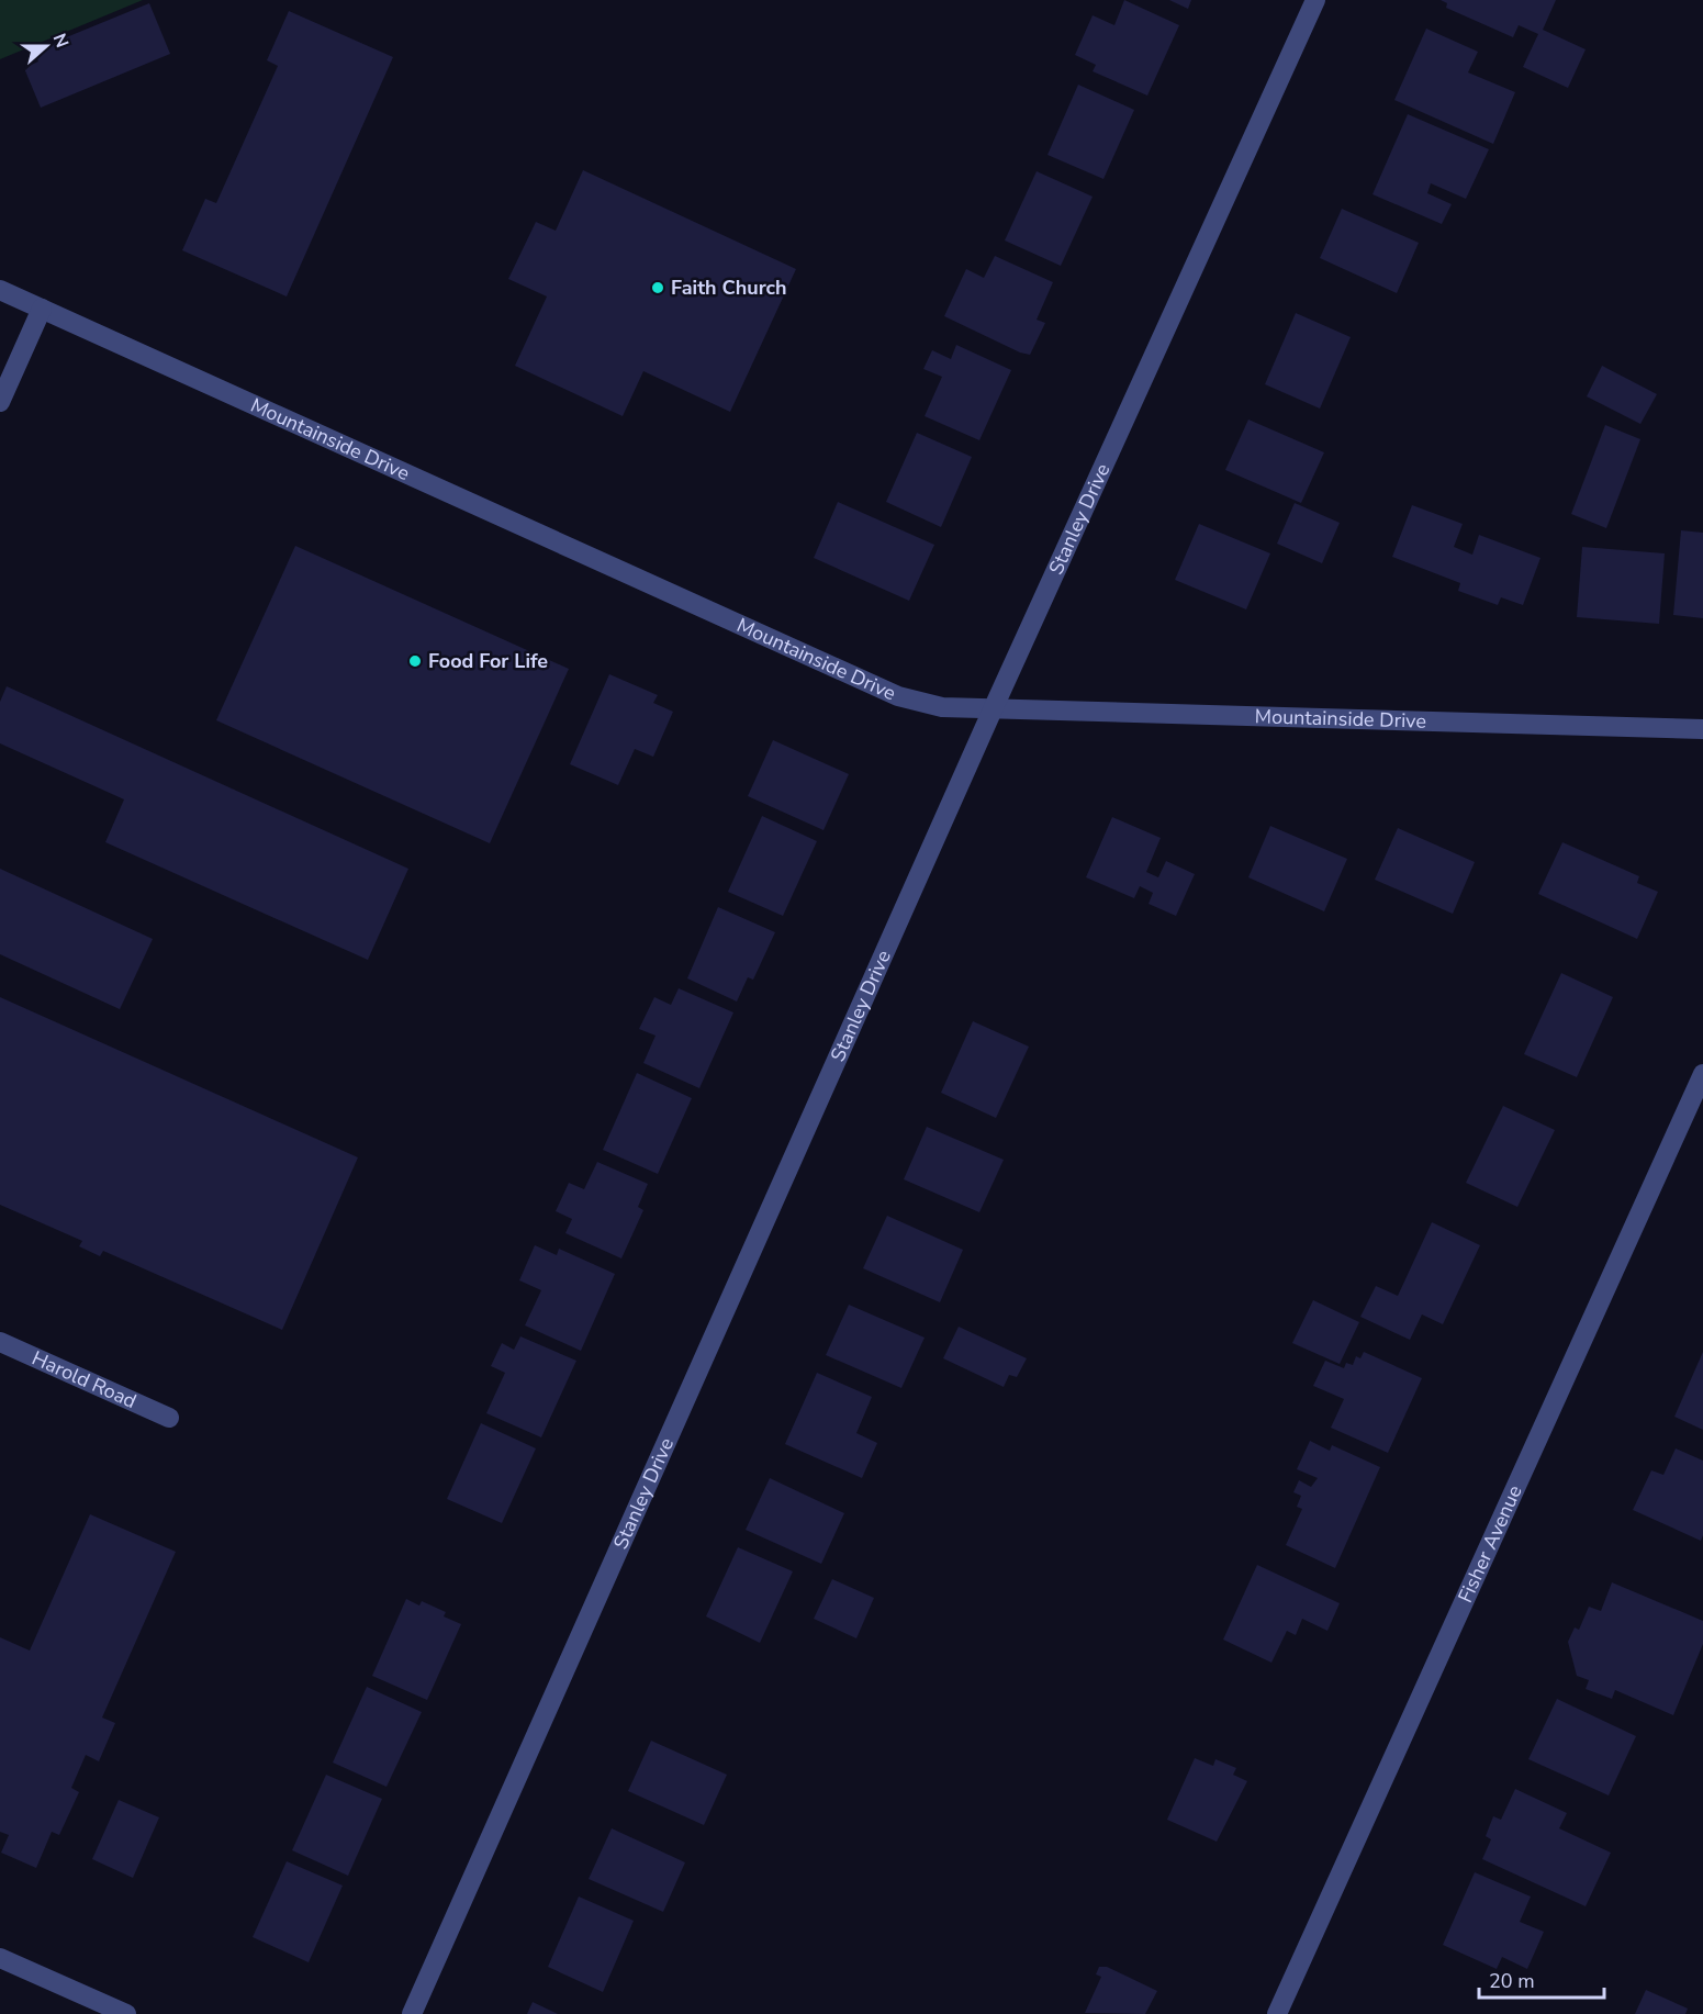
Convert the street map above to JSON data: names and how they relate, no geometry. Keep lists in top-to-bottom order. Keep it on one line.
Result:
{"streets":{"street":["Mountainside Drive","Stanley Drive","Harold Road","Fisher Avenue"]},"crossings":[["Mountainside Drive","Stanley Drive"]],"places":["Faith Church","Food For Life"],"scale_bar":"20 m","north":"right"}
